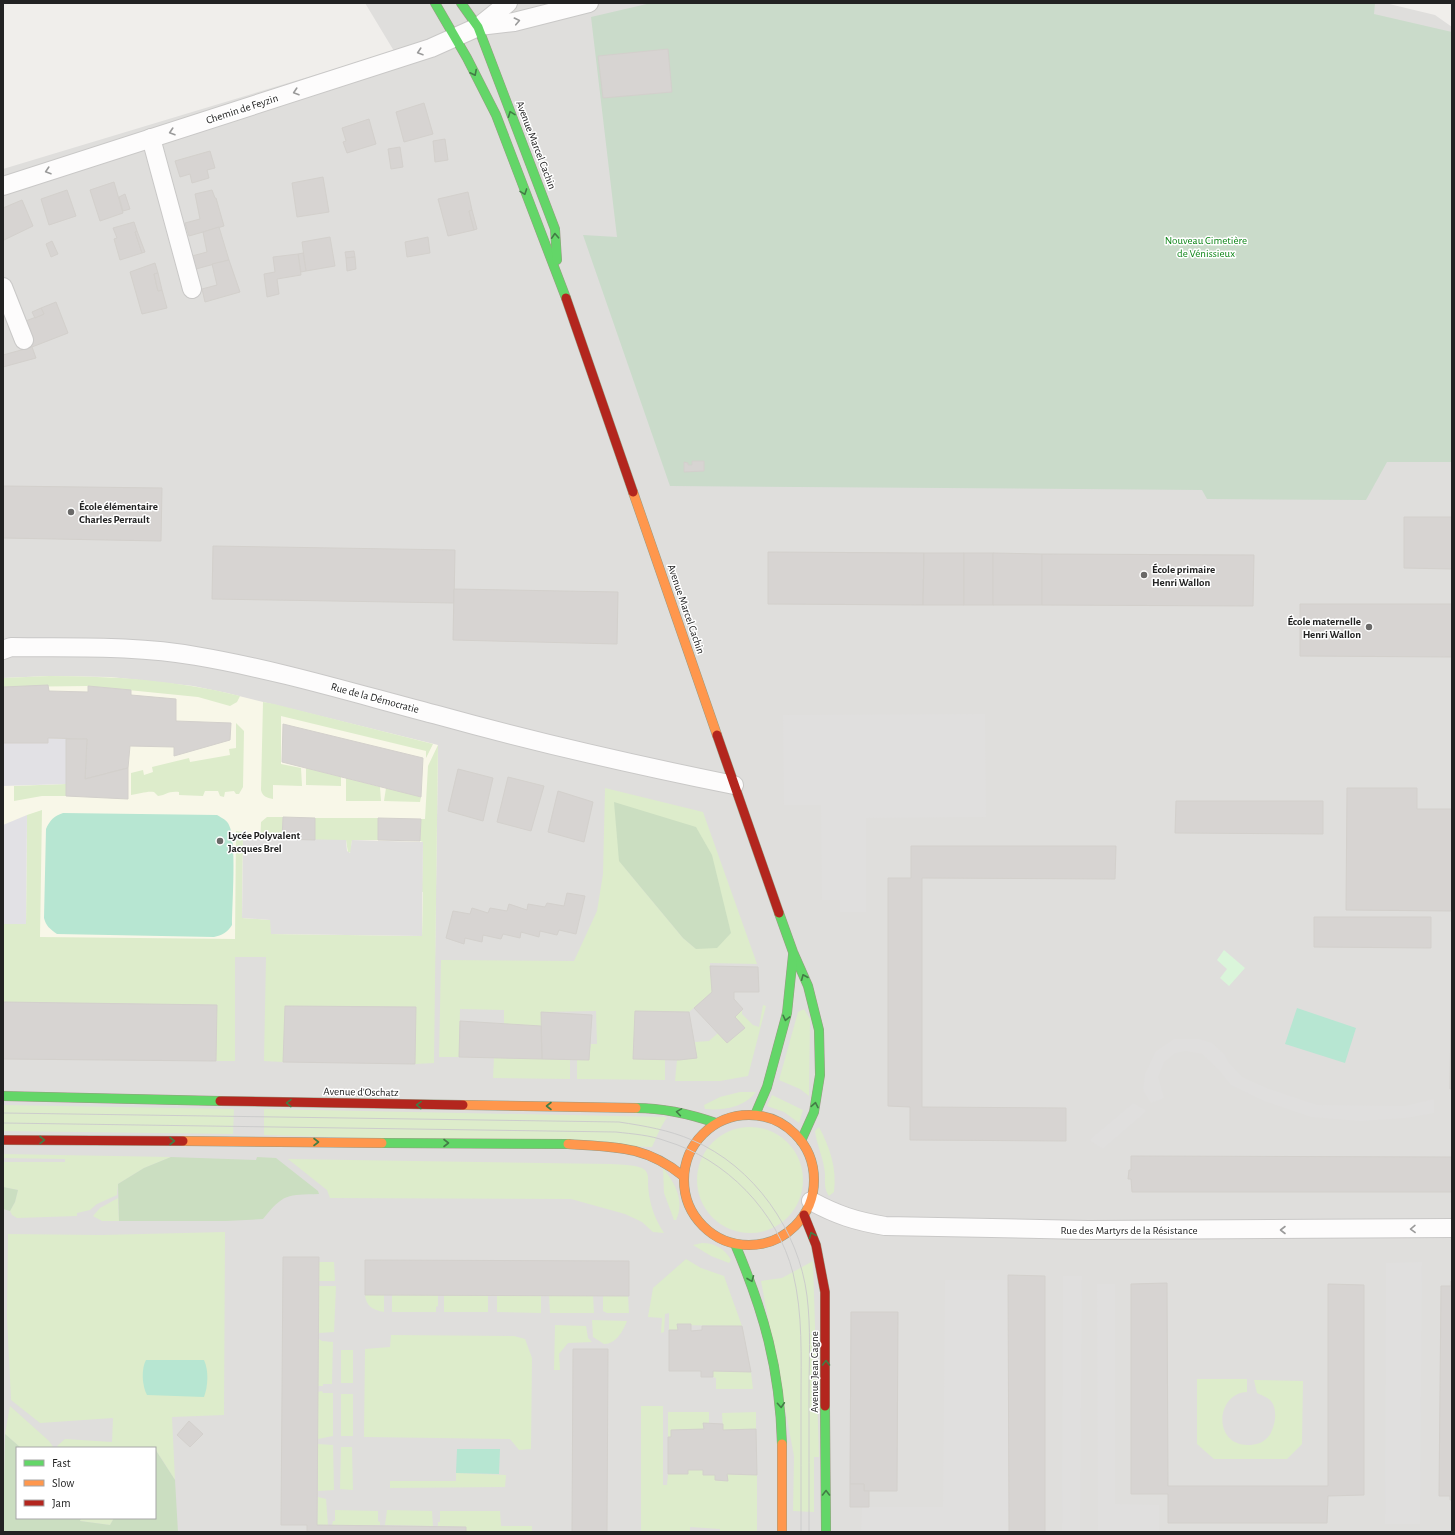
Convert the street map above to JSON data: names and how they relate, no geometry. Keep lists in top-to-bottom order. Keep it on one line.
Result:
{"streets":{"street":["Chemin de Feyzin","Avenue Marcel Cachin","Rue de la Démocratie","Avenue d'Oschatz","Rue des Martyrs de la Résistance","Avenue Jean Cagne"]},"crossings":[["Chemin de Feyzin","Avenue Marcel Cachin"],["Avenue Marcel Cachin","Rue de la Démocratie"],["Avenue Marcel Cachin","Avenue d'Oschatz"],["Avenue Marcel Cachin","Rue des Martyrs de la Résistance"],["Avenue Marcel Cachin","Avenue Jean Cagne"],["Avenue d'Oschatz","Rue des Martyrs de la Résistance"],["Avenue d'Oschatz","Avenue Jean Cagne"],["Rue des Martyrs de la Résistance","Avenue Jean Cagne"]],"one_way":["Rue des Martyrs de la Résistance"],"parks":["Nouveau Cimetière de Vénissieux"],"places":["École élémentaire Charles Perrault","École primaire Henri Wallon","École maternelle Henri Wallon","Lycée Polyvalent Jacques Brel"],"legend":["Fast","Slow","Jam"]}
